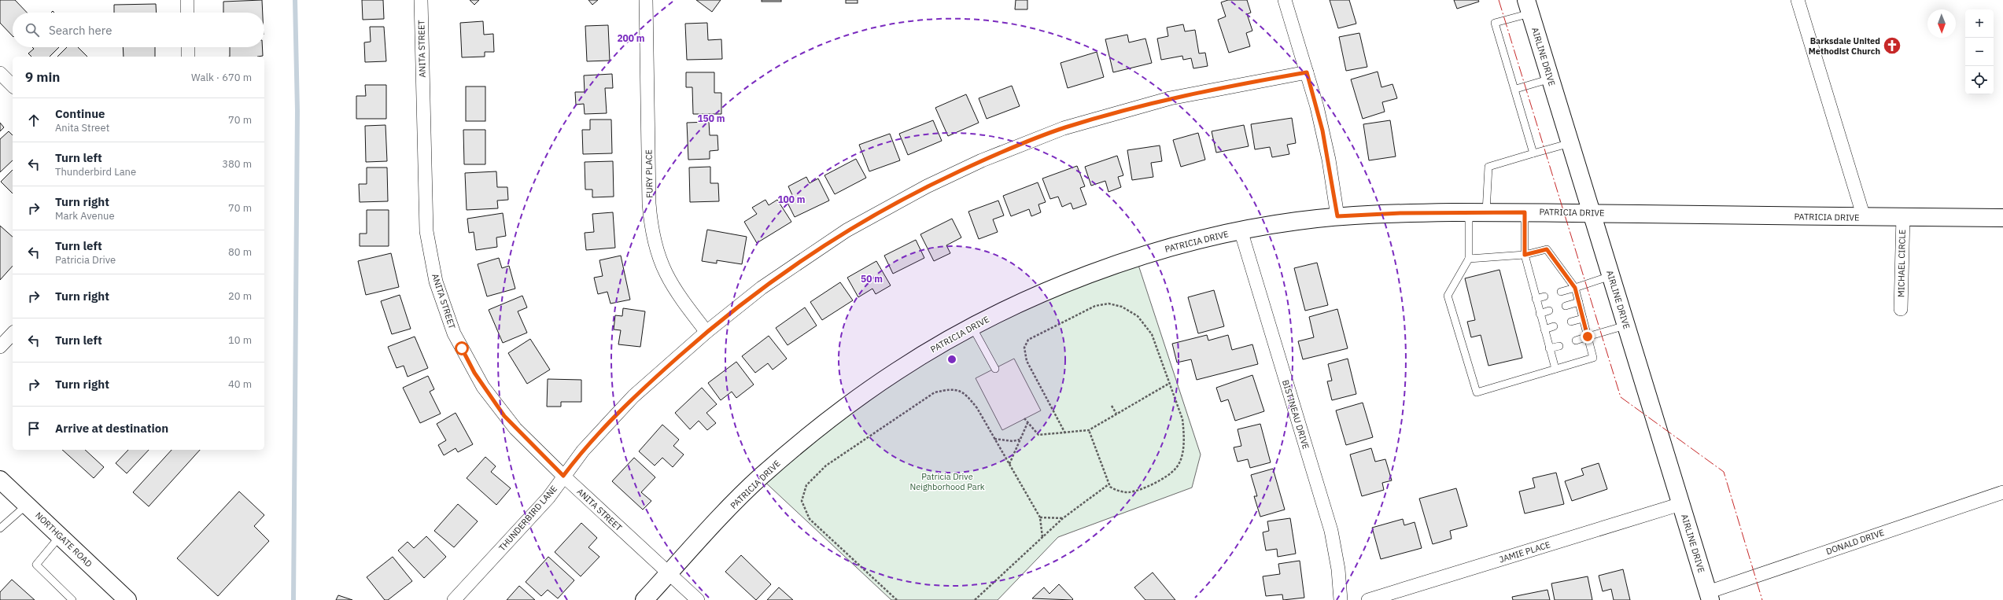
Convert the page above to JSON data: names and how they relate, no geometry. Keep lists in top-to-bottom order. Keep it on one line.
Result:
{"streets":{"street":["ANITA STREET","AIRLINE DRIVE","FURY PLACE","PATRICIA DRIVE","MICHAEL CIRCLE","BISTINEAU DRIVE","THUNDERBIRD LANE","NORTHGATE ROAD","DONALD DRIVE","JAMIE PLACE"]},"crossings":[["ANITA STREET","PATRICIA DRIVE"],["ANITA STREET","THUNDERBIRD LANE"],["AIRLINE DRIVE","PATRICIA DRIVE"],["AIRLINE DRIVE","DONALD DRIVE"],["AIRLINE DRIVE","JAMIE PLACE"],["FURY PLACE","THUNDERBIRD LANE"],["PATRICIA DRIVE","MICHAEL CIRCLE"],["PATRICIA DRIVE","BISTINEAU DRIVE"]],"parks":["Patricia Drive Neighborhood Park"],"places":{"church":["Barksdale United Methodist Church"]},"north":"bottom","page":{"map_buttons":["+","−"],"search":"Search here","heading":["9 min","Walk · 670 m"],"list":[["Continue","Anita Street","70 m"],["Turn left","Thunderbird Lane","380 m"],["Turn right","Mark Avenue","70 m"],["Turn left","Patricia Drive","80 m"],["Turn right","20 m"],["Turn left","10 m"],["Turn right","40 m"],"Arrive at destination"]},"rings":["200 m","150 m","100 m","50 m"]}
